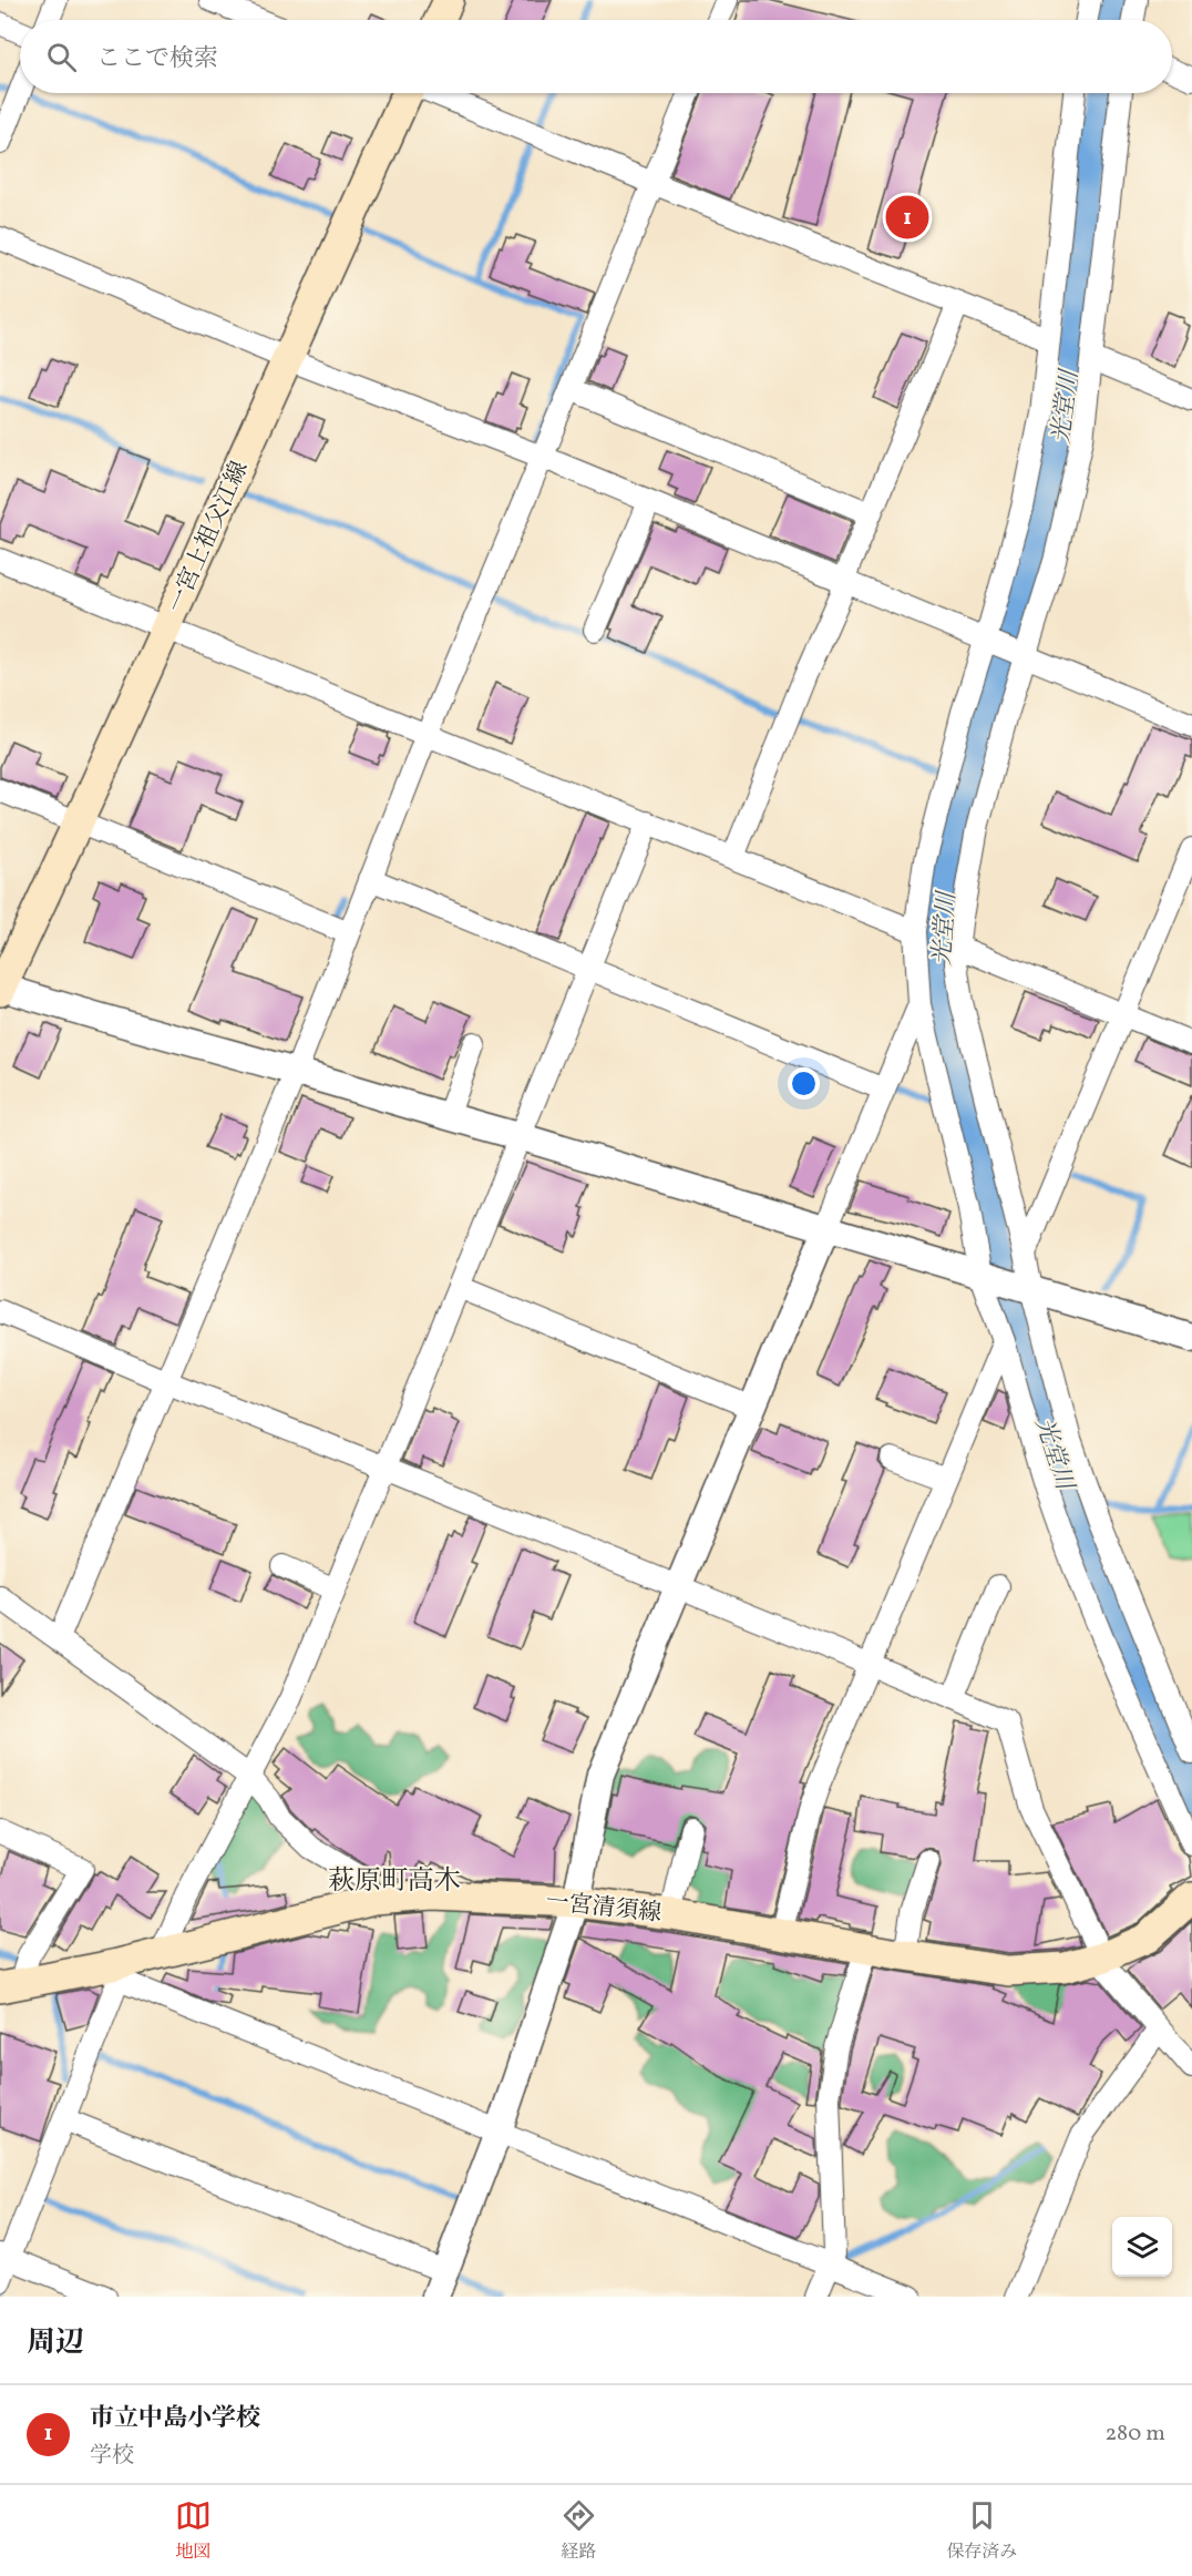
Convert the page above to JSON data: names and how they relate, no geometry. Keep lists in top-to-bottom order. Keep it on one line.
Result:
{"streets":{"main road":["一宮上祖父江線","一宮清須線"]},"districts":["萩原町高木"],"water":["光堂川"],"page":{"search":"ここで検索","pins":"1","heading":"周辺","list":[{"mark":"1","name":"市立中島小学校","note":"学校","value":"280 m"}],"nav":["地図","経路","保存済み"]}}
